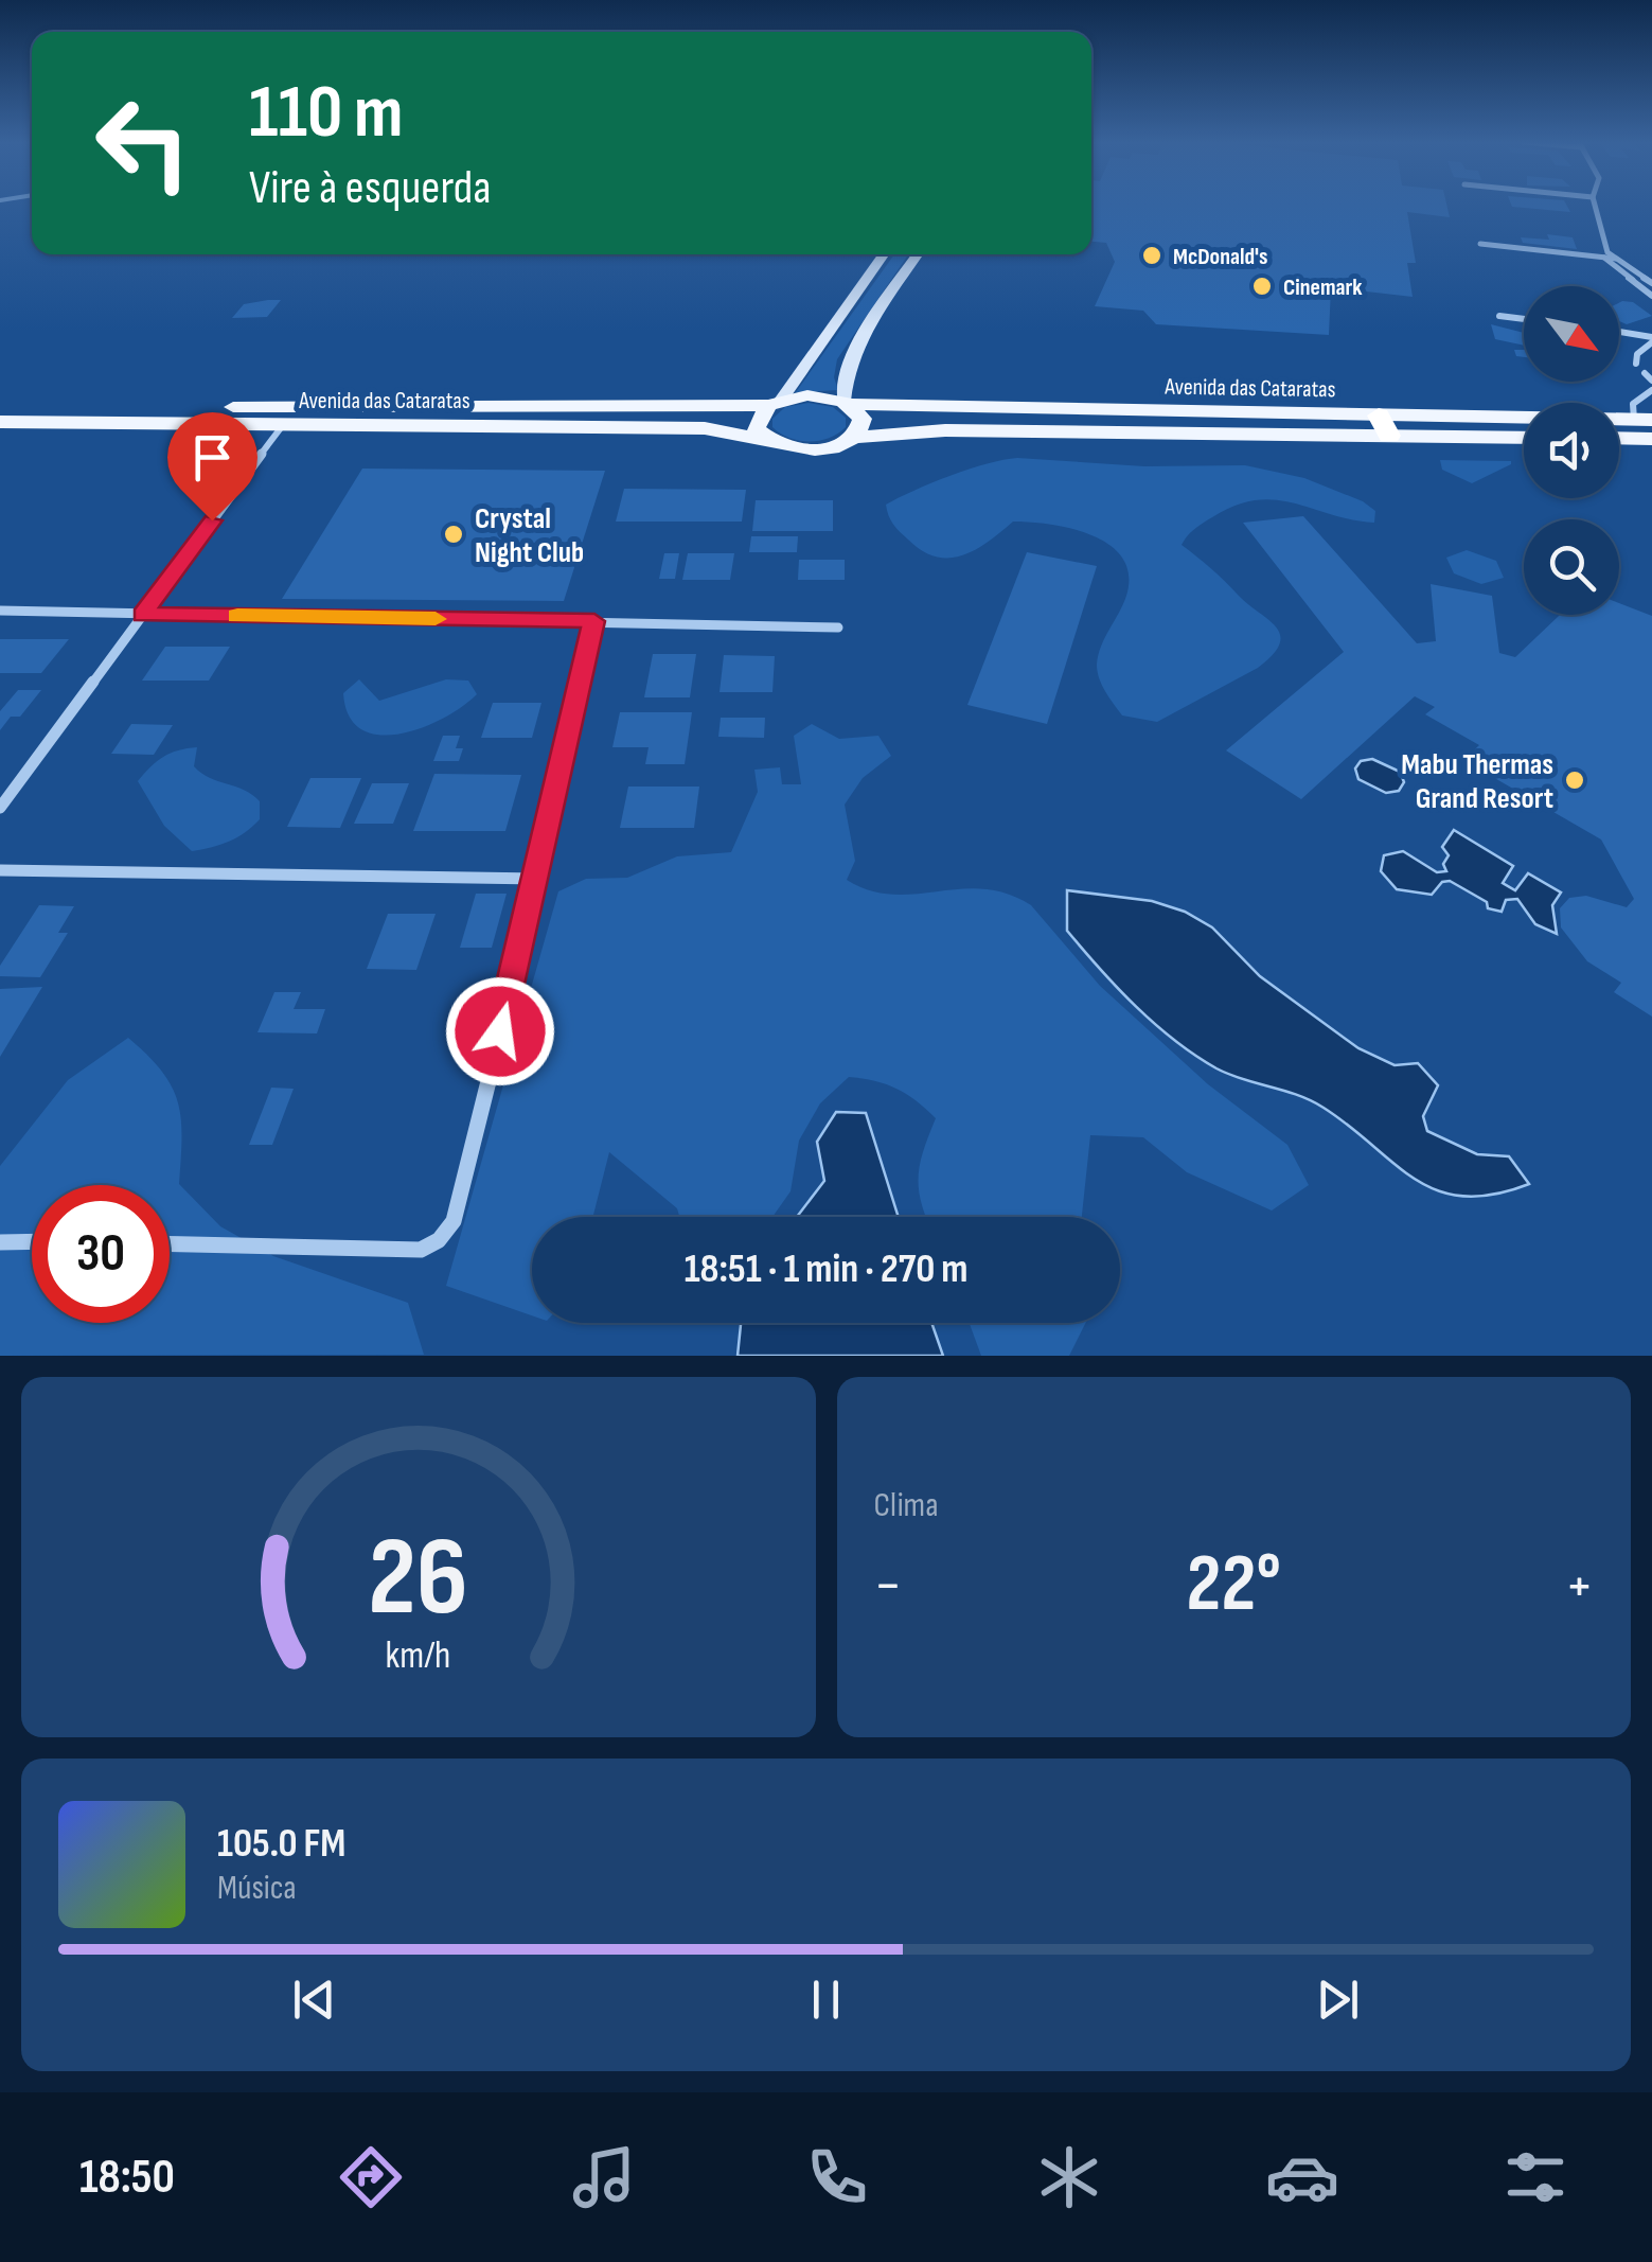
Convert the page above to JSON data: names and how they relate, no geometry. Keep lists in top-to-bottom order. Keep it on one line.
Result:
{"streets":{"main road":["Avenida das Cataratas"]},"places":["McDonald's","Cinemark","Crystal Night Club","Mabu Thermas Grand Resort"],"north":"bottom right","page":{"turn":["110 m","Vire à esquerda"],"limit":"30","trip":"18:51 · 1 min · 270 m","tile":"Clima","heat":["−","22°","+"],"song":["105.0 FM","Música"],"tabs":"18:50","gauge":["26","km/h"]}}
